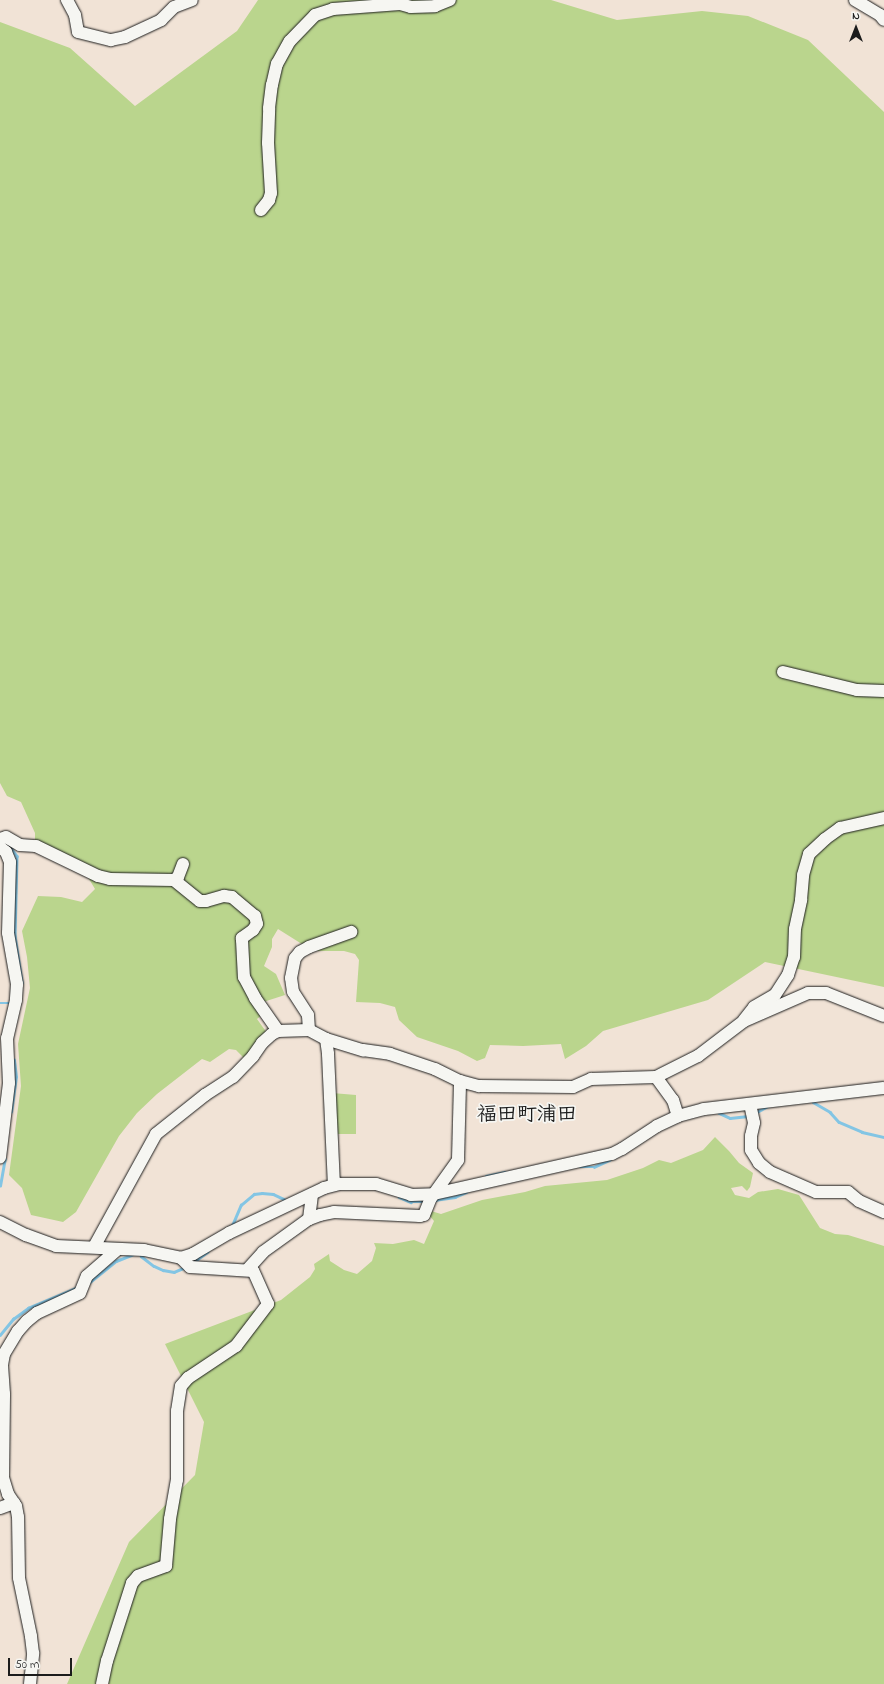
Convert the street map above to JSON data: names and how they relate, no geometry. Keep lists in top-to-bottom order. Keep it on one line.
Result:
{"districts":["福田町浦田"],"scale_bar":"50 m","north":"top"}
